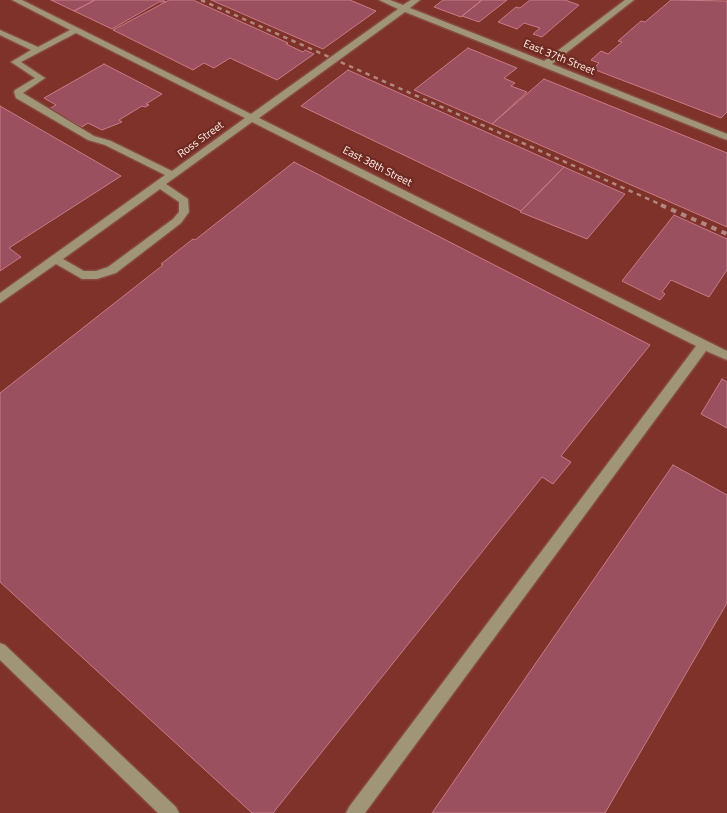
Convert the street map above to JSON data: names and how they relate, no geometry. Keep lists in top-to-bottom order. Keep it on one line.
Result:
{"streets":{"street":["East 37th Street","Ross Street","East 38th Street"]},"crossings":[["East 37th Street","Ross Street"],["Ross Street","East 38th Street"]]}
